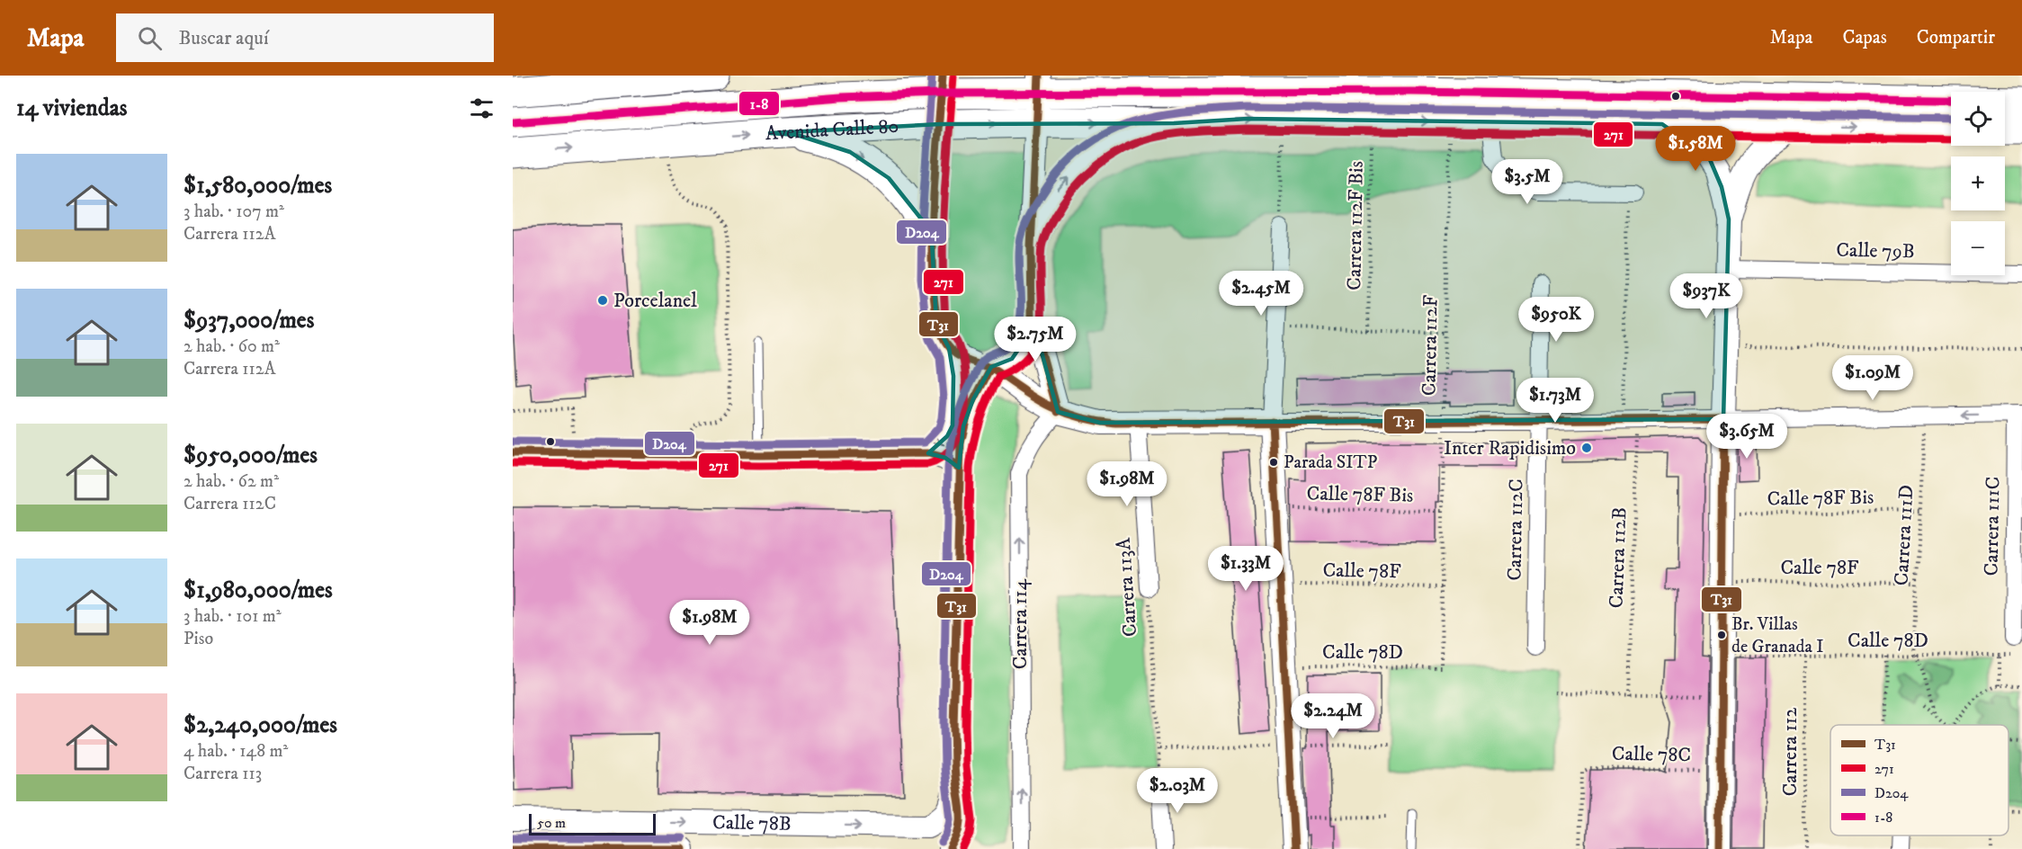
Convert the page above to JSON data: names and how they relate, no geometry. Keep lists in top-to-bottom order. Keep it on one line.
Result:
{"streets":{"highway":["Avenida Calle 80"],"street":["Calle 79B","Carrera 111C","Carrera 112C","Carrera 113A","Carrera 114","Calle 78B"],"path":["Carrera 112F Bis","Carrera 112F","Calle 78F Bis","Carrera 111D","Carrera 112B","Calle 78F","Calle 78D","Carrera 112","Calle 78C"]},"crossings":[["Avenida Calle 80","Carrera 112F Bis"],["Avenida Calle 80","Carrera 112F"],["Carrera 112F","Calle 78F Bis"],["Carrera 112F","Calle 78F"],["Carrera 112F","Calle 78D"],["Calle 78F Bis","Carrera 111D"],["Carrera 111D","Calle 78F"],["Carrera 111D","Calle 78D"],["Calle 78D","Carrera 112"]],"places":["Porcelanel","Inter Rapidisimo","Parada SITP","Br. Villas de Granada I"],"lines":["transit line T31","transit line D204","transit line 271","transit line 1-8"],"legend":["T31","271","D204","1-8"],"scale_bar":"50 m","page":{"header":"Mapa","search":"Buscar aquí","nav":["Mapa","Capas","Compartir"],"heading":"14 viviendas","map_buttons":["+","−"],"price":["$1.58M","$3.5M","$2.45M","$937K","$950K","$2.75M","$1.09M","$1.73M","$3.65M","$1.98M","$1.33M","$1.98M","$2.24M","$2.03M"],"list":[{"name":"$1,580,000/mes","note":"3 hab. · 107 m² · Carrera 112A"},{"name":"$937,000/mes","note":"2 hab. · 60 m² · Carrera 112A"},{"name":"$950,000/mes","note":"2 hab. · 62 m² · Carrera 112C"},{"name":"$1,980,000/mes","note":"3 hab. · 101 m² · Piso"},{"name":"$2,240,000/mes","note":"4 hab. · 148 m² · Carrera 113"}],"scale":"50 m"}}
